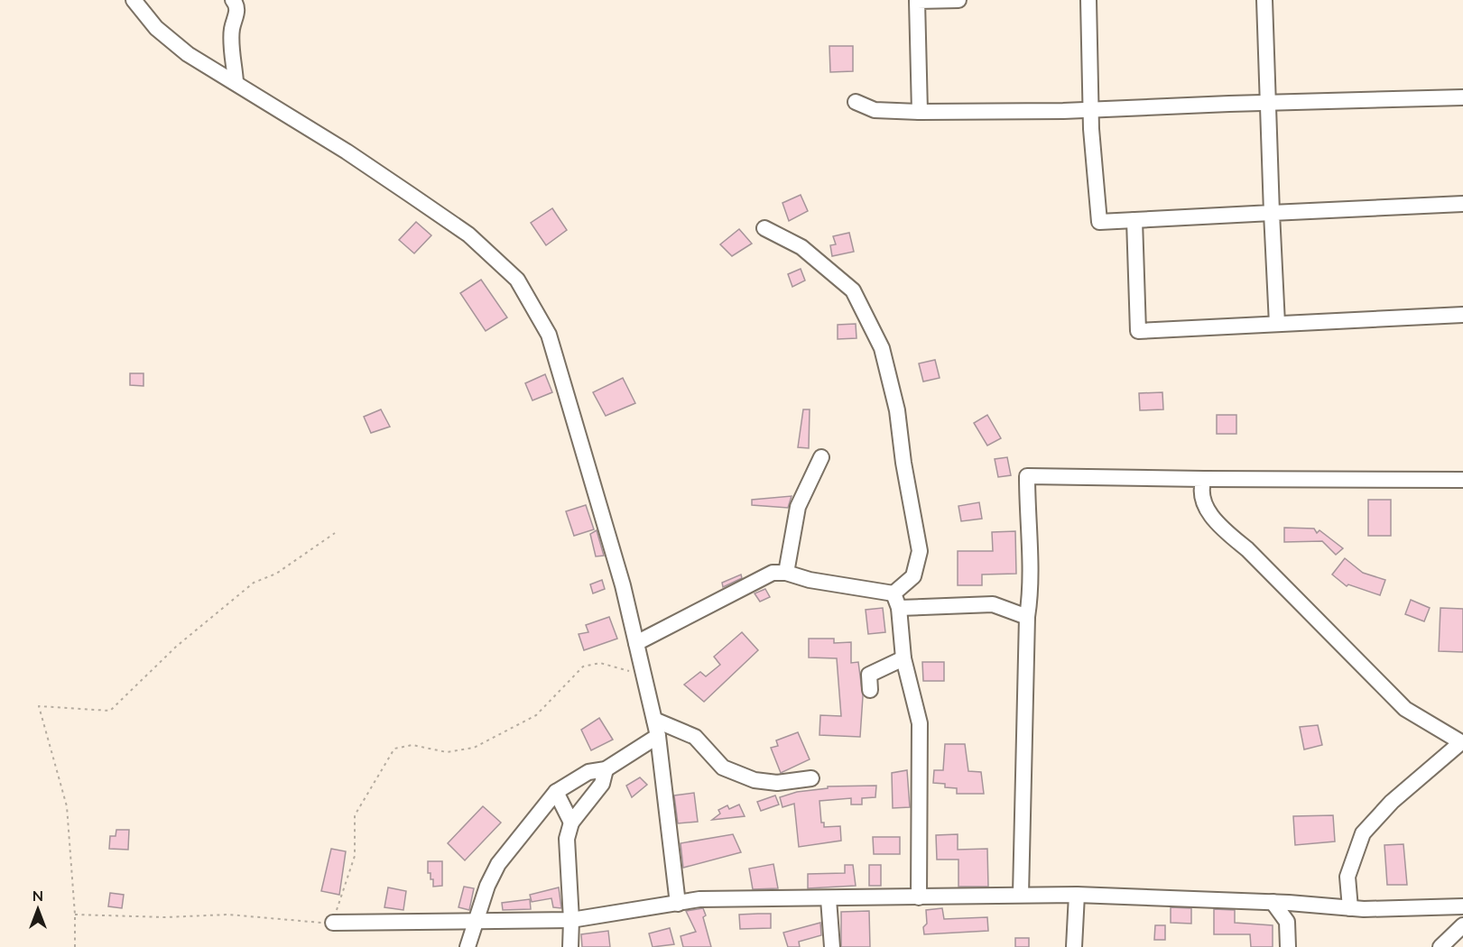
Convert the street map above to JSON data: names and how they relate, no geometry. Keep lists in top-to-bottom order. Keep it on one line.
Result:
{"north":"top"}
